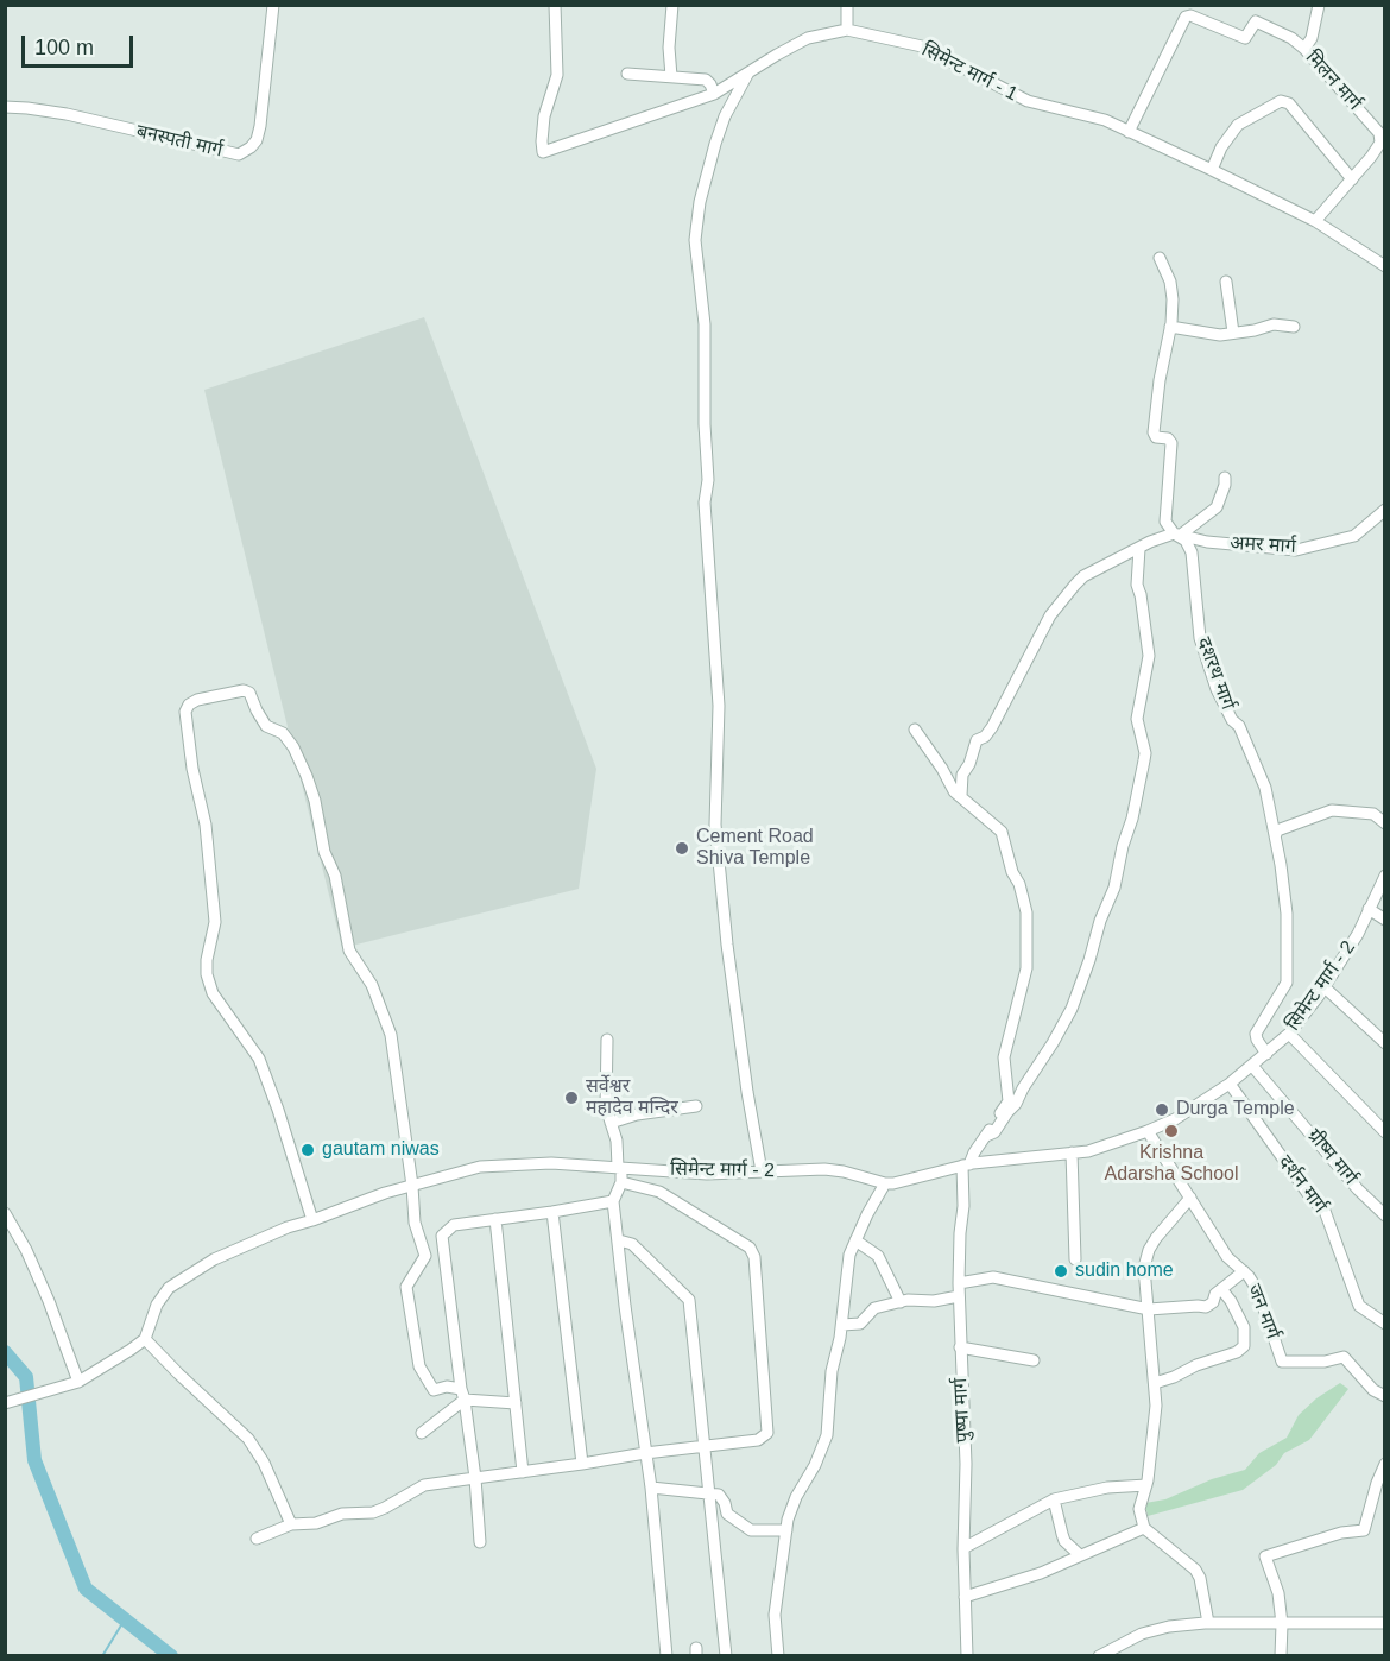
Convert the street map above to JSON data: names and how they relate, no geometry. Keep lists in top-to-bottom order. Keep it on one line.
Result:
{"streets":{"street":["सिमेन्ट मार्ग - 1","मिलन मार्ग","बनस्पती मार्ग","अमर मार्ग","दशरथ मार्ग","सिमेन्ट मार्ग - 2","ग्रीष्म मार्ग","दर्शन मार्ग","जन मार्ग","पुष्पा मार्ग"]},"crossings":[["सिमेन्ट मार्ग - 1","मिलन मार्ग"],["अमर मार्ग","दशरथ मार्ग"],["दशरथ मार्ग","सिमेन्ट मार्ग - 2"],["सिमेन्ट मार्ग - 2","ग्रीष्म मार्ग"],["सिमेन्ट मार्ग - 2","दर्शन मार्ग"],["सिमेन्ट मार्ग - 2","जन मार्ग"],["सिमेन्ट मार्ग - 2","पुष्पा मार्ग"]],"places":["Cement Road Shiva Temple","सर्वेश्वर महादेव मन्दिर","Durga Temple","Krishna Adarsha School","gautam niwas","sudin home"],"scale_bar":"100 m"}
